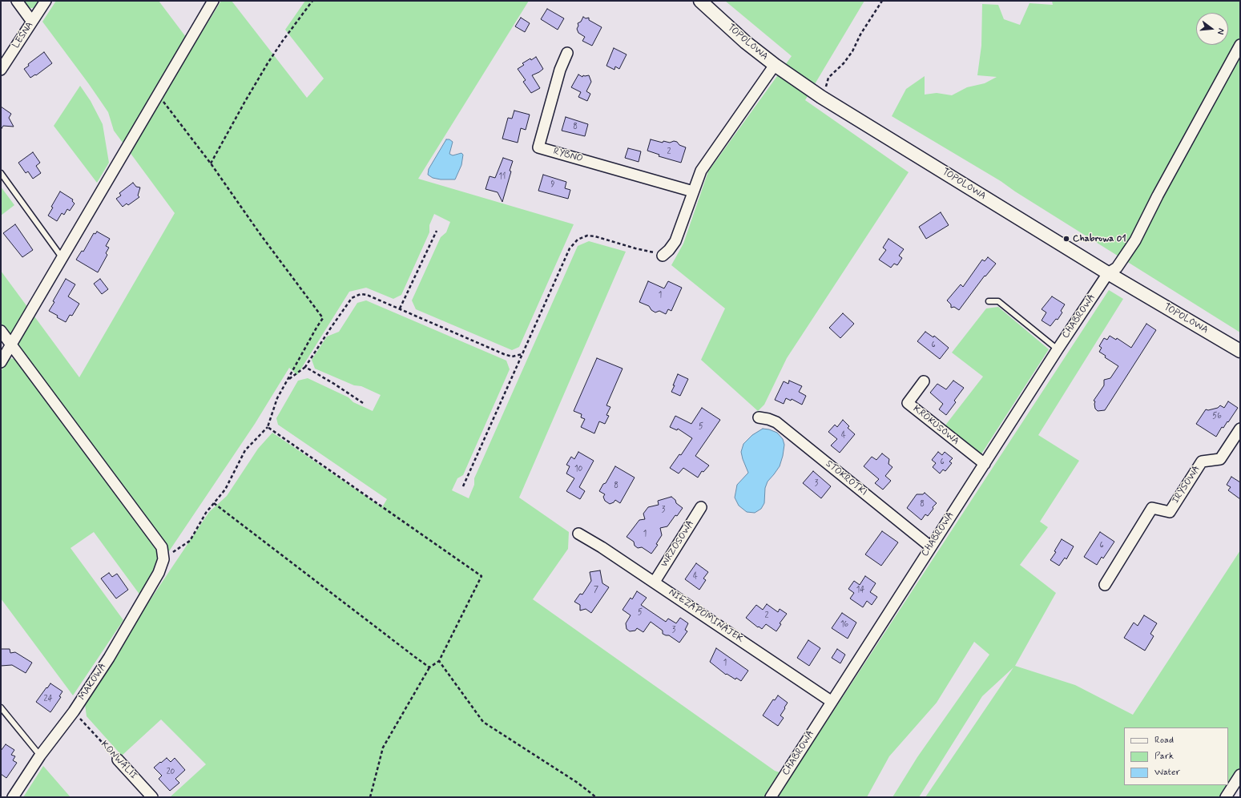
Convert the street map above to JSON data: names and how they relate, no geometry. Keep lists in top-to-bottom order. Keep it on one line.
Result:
{"streets":{"street":["LEŚNA","TOPOLOWA","RYBNO","CHABROWA","KROKUSOWA","STOKROTKI","IRYSOWA","WRZOSOWA","NIEZAPOMINAJEK","MAKOWA","KONWALII"]},"crossings":[["TOPOLOWA","CHABROWA"],["CHABROWA","KROKUSOWA"],["CHABROWA","STOKROTKI"],["CHABROWA","NIEZAPOMINAJEK"],["WRZOSOWA","NIEZAPOMINAJEK"]],"places":["Chabrowa 01"],"house_numbers":["8","2","11","9","1","6","56","5","4","6","10","3","8","8","3","1","6","4","7","14","5","2","16","3","1","24","20"],"legend":["Road","Park","Water"],"north":"right"}
